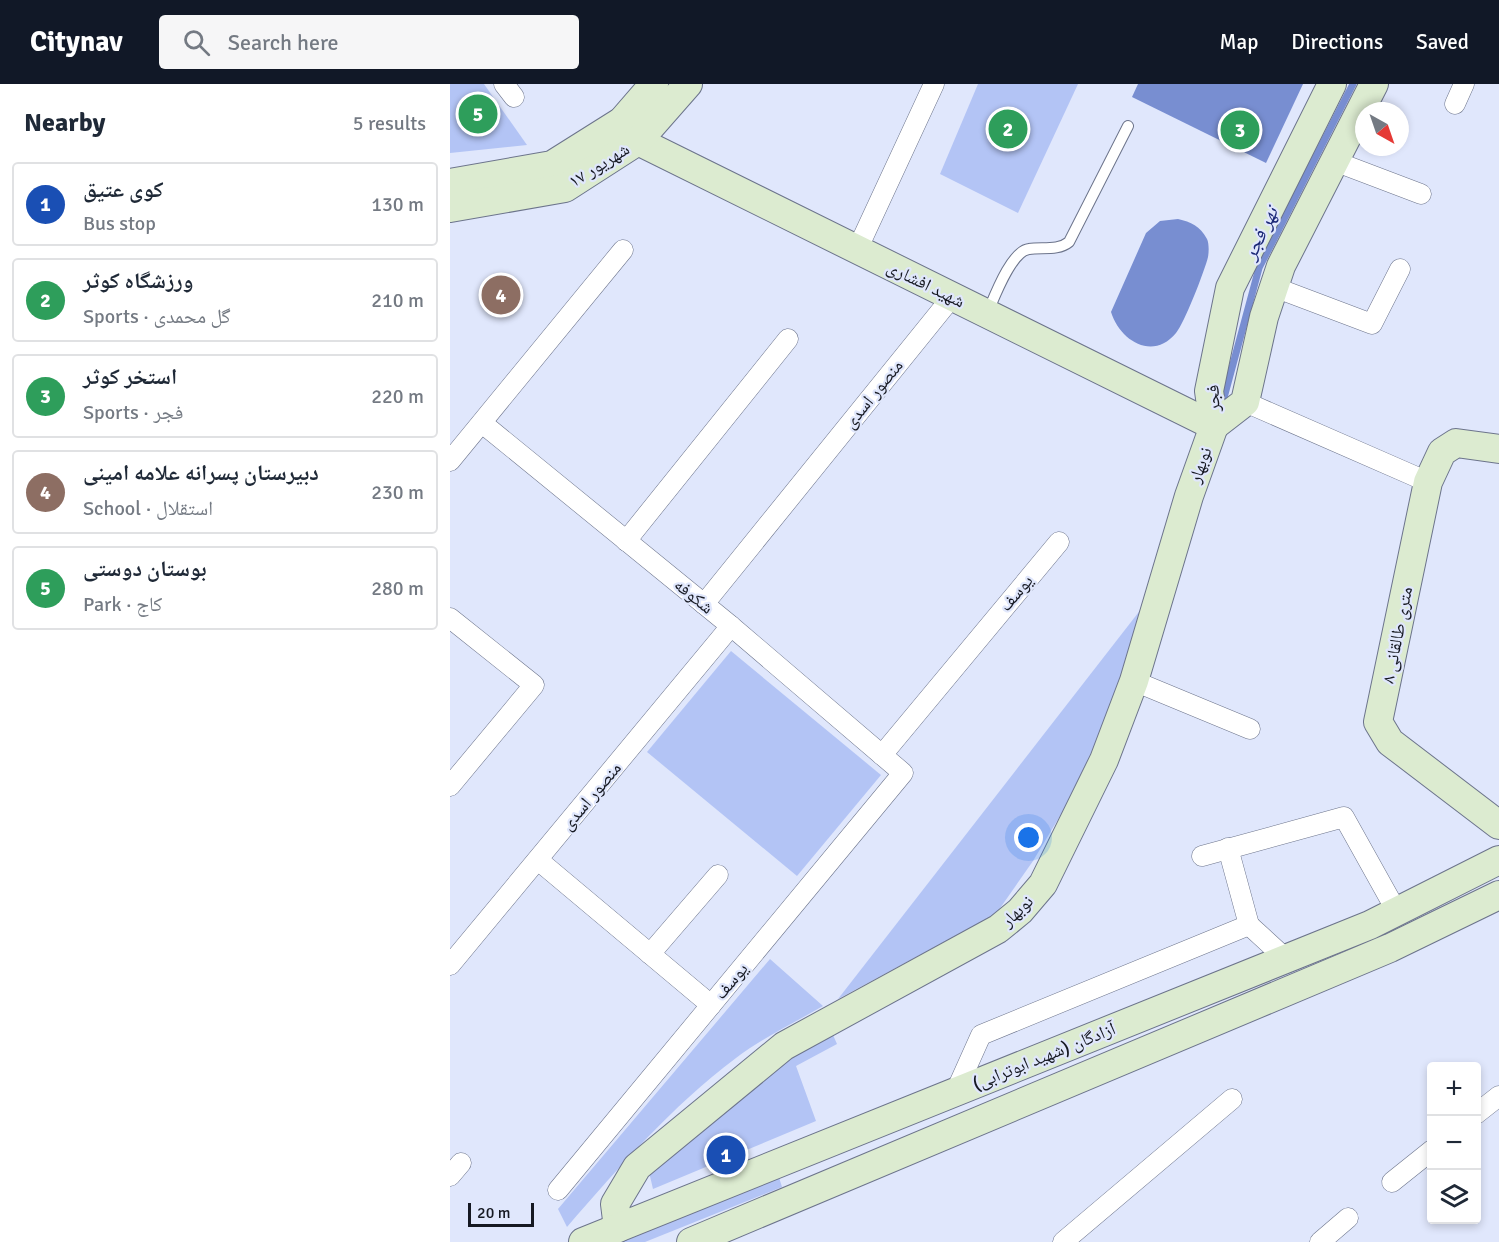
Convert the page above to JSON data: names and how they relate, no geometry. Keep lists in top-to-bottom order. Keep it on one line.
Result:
{"streets":{"street":["۱۷ شهریور","شهید افشاری","منصور اسدی","فجر","نوبهار","یوسف","شکوفه","۸ متری طالقانی","آزادگان (شهید ابوترابی)"]},"crossings":[["۱۷ شهریور","شهید افشاری"],["شهید افشاری","منصور اسدی"],["شهید افشاری","فجر"],["شهید افشاری","نوبهار"],["منصور اسدی","شکوفه"],["فجر","نوبهار"],["نوبهار","آزادگان (شهید ابوترابی)"],["یوسف","شکوفه"]],"water":["نهر فجر"],"scale_bar":"20 m","north":"bottom right","page":{"header":"Citynav","search":"Search here","nav":["Map","Directions","Saved"],"heading":["Nearby","5 results"],"pins":["5","2","3","4","1"],"list":[{"mark":"1","name":"کوی عتیق","note":"Bus stop","value":"130 m"},{"mark":"2","name":"ورزشگاه کوثر","note":"Sports · گل محمدی","value":"210 m"},{"mark":"3","name":"استخر کوثر","note":"Sports · فجر","value":"220 m"},{"mark":"4","name":"دبیرستان پسرانه علامه امینی","note":"School · استقلال","value":"230 m"},{"mark":"5","name":"بوستان دوستی","note":"Park · کاج","value":"280 m"}],"map_buttons":["+","−"],"scale":"20 m"}}
